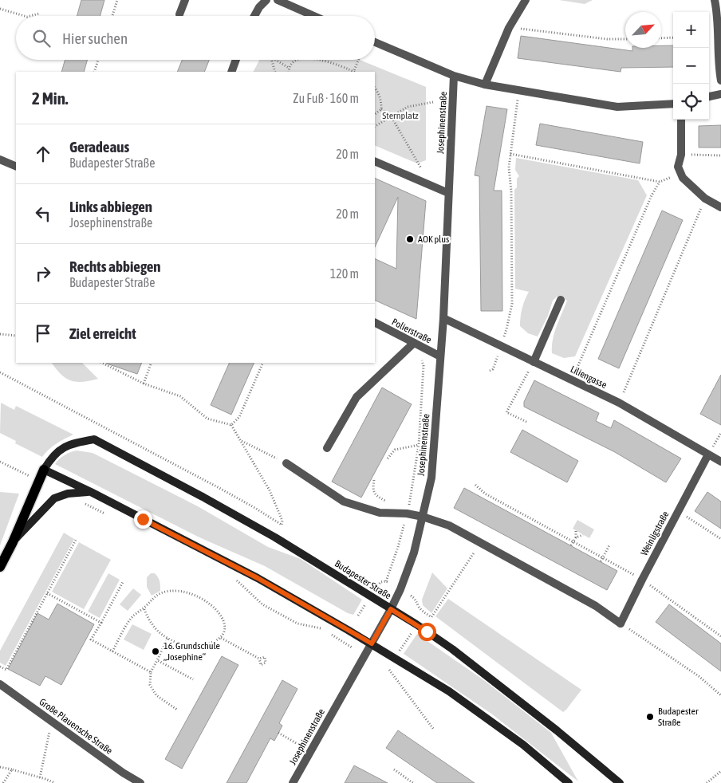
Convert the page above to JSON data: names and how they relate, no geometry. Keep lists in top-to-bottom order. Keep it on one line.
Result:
{"streets":{"main road":["Budapester Straße"],"street":["Josephinenstraße","Polierstraße","Liliengasse","Weinligstraße","Große Plauensche Straße"]},"crossings":[["Josephinenstraße","Polierstraße"],["Josephinenstraße","Liliengasse"],["Josephinenstraße","Budapester Straße"],["Liliengasse","Weinligstraße"]],"parks":["Sternplatz"],"places":["AOK plus","16. Grundschule „Josephine“","Budapester Straße"],"north":"top right","page":{"map_buttons":["+","−"],"search":"Hier suchen","heading":["2 Min.","Zu Fuß · 160 m"],"list":[["Geradeaus","Budapester Straße","20 m"],["Links abbiegen","Josephinenstraße","20 m"],["Rechts abbiegen","Budapester Straße","120 m"],"Ziel erreicht"]}}
